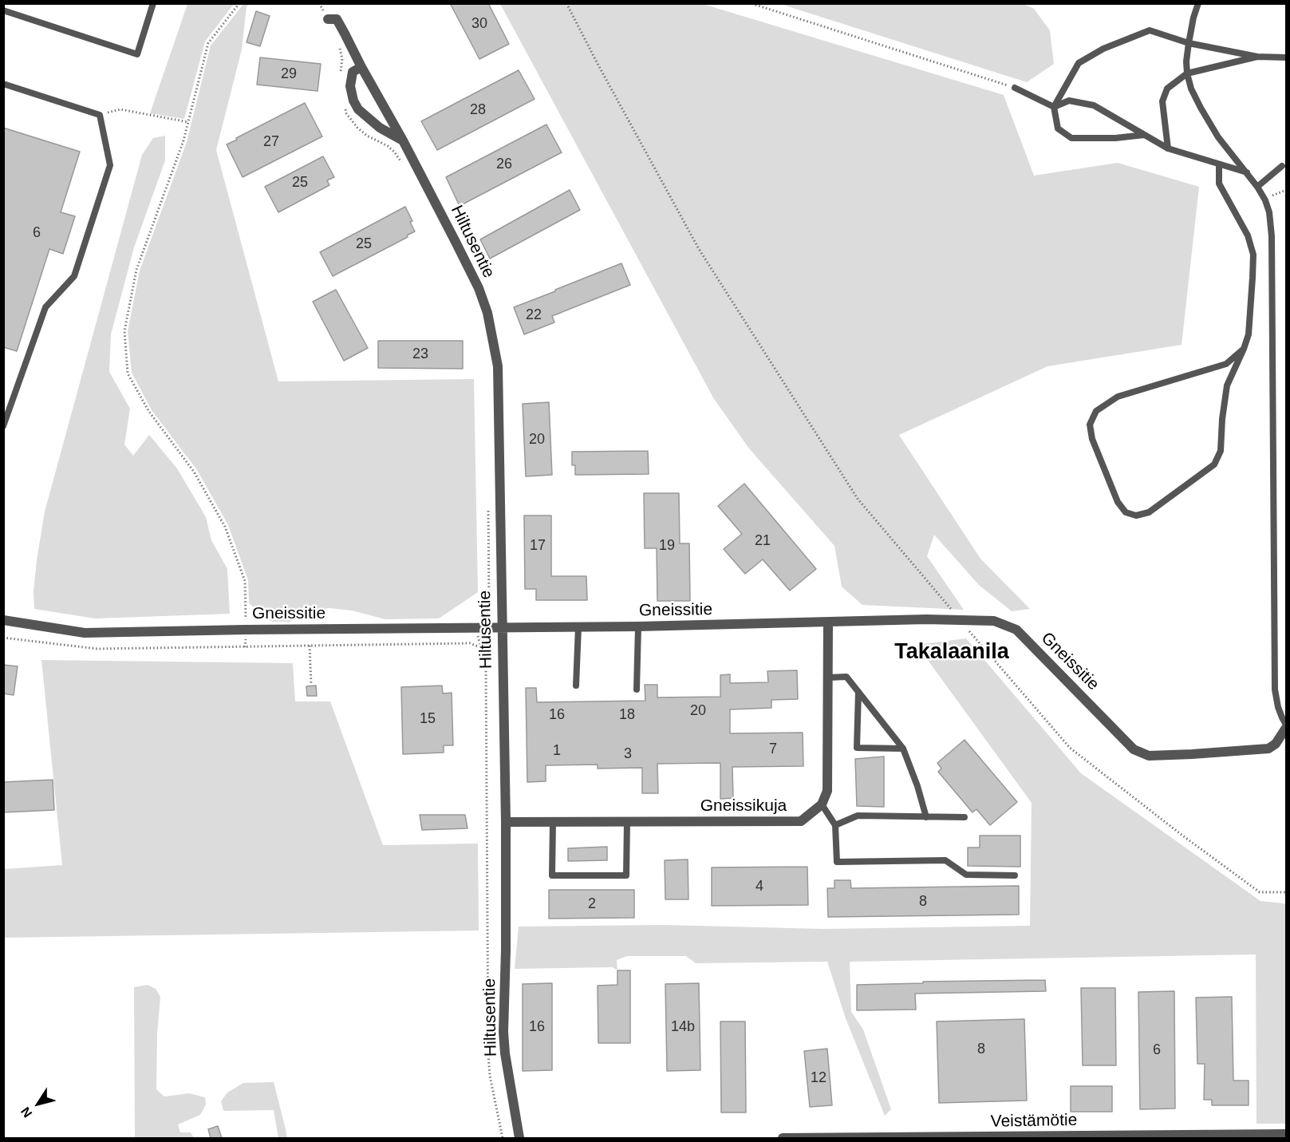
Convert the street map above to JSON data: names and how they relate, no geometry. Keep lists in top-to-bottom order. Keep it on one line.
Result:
{"streets":{"street":["Hiltusentie","Gneissitie","Gneissikuja","Veistämötie"]},"crossings":[["Hiltusentie","Gneissitie"],["Hiltusentie","Gneissikuja"]],"districts":["Takalaanila"],"house_numbers":["30","29","28","27","26","25","6","25","22","23","20","21","17","19","20","16","18","15","7","1","3","4","8","2","16","14b","8","6","12"],"north":"bottom left"}
